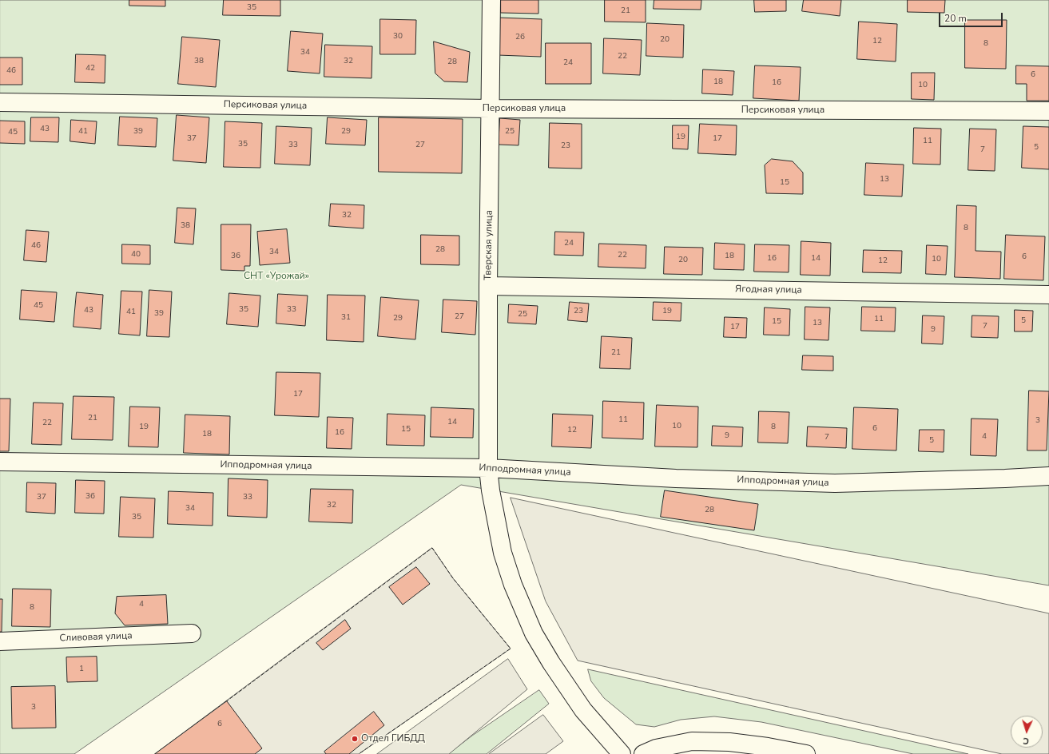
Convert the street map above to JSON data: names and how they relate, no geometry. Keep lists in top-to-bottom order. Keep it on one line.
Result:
{"streets":{"street":["Персиковая улица","Тверская улица","Ягодная улица","Ипподромная улица","Сливовая улица"]},"crossings":[["Персиковая улица","Тверская улица"],["Тверская улица","Ягодная улица"],["Тверская улица","Ипподромная улица"]],"parks":["СНТ «Урожай»"],"places":["Отдел ГИБДД"],"house_numbers":["35","21","30","26","20","12","8","34","22","38","32","28","24","42","46","6","18","16","10","43","41","39","29","25","45","19","37","17","11","35","33","27","23","5","7","13","15","32","38","8","24","46","28","34","40","22","36","18","6","16","14","10","20","12","45","35","33","43","23","19","41","39","25","27","31","29","11","5","15","13","7","17","9","21","17","21","11","3","14","22","10","19","8","6","15","12","16","18","9","4","7","5","36","37","33","32","34","28","35","4","8","1","3","6"],"scale_bar":"20 m","north":"bottom"}
